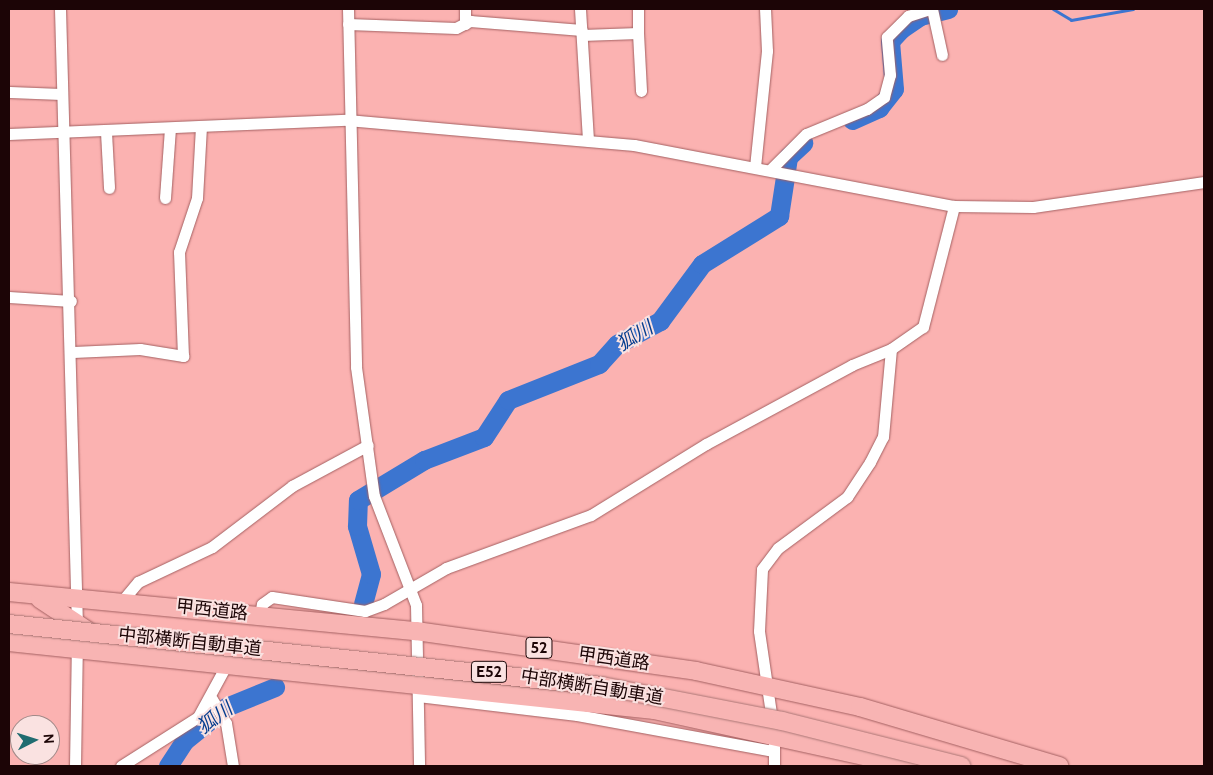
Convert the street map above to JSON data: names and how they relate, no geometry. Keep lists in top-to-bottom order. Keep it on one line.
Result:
{"streets":{"highway":["甲西道路","中部横断自動車道","52","E52"]},"water":["狐川"],"north":"right"}
